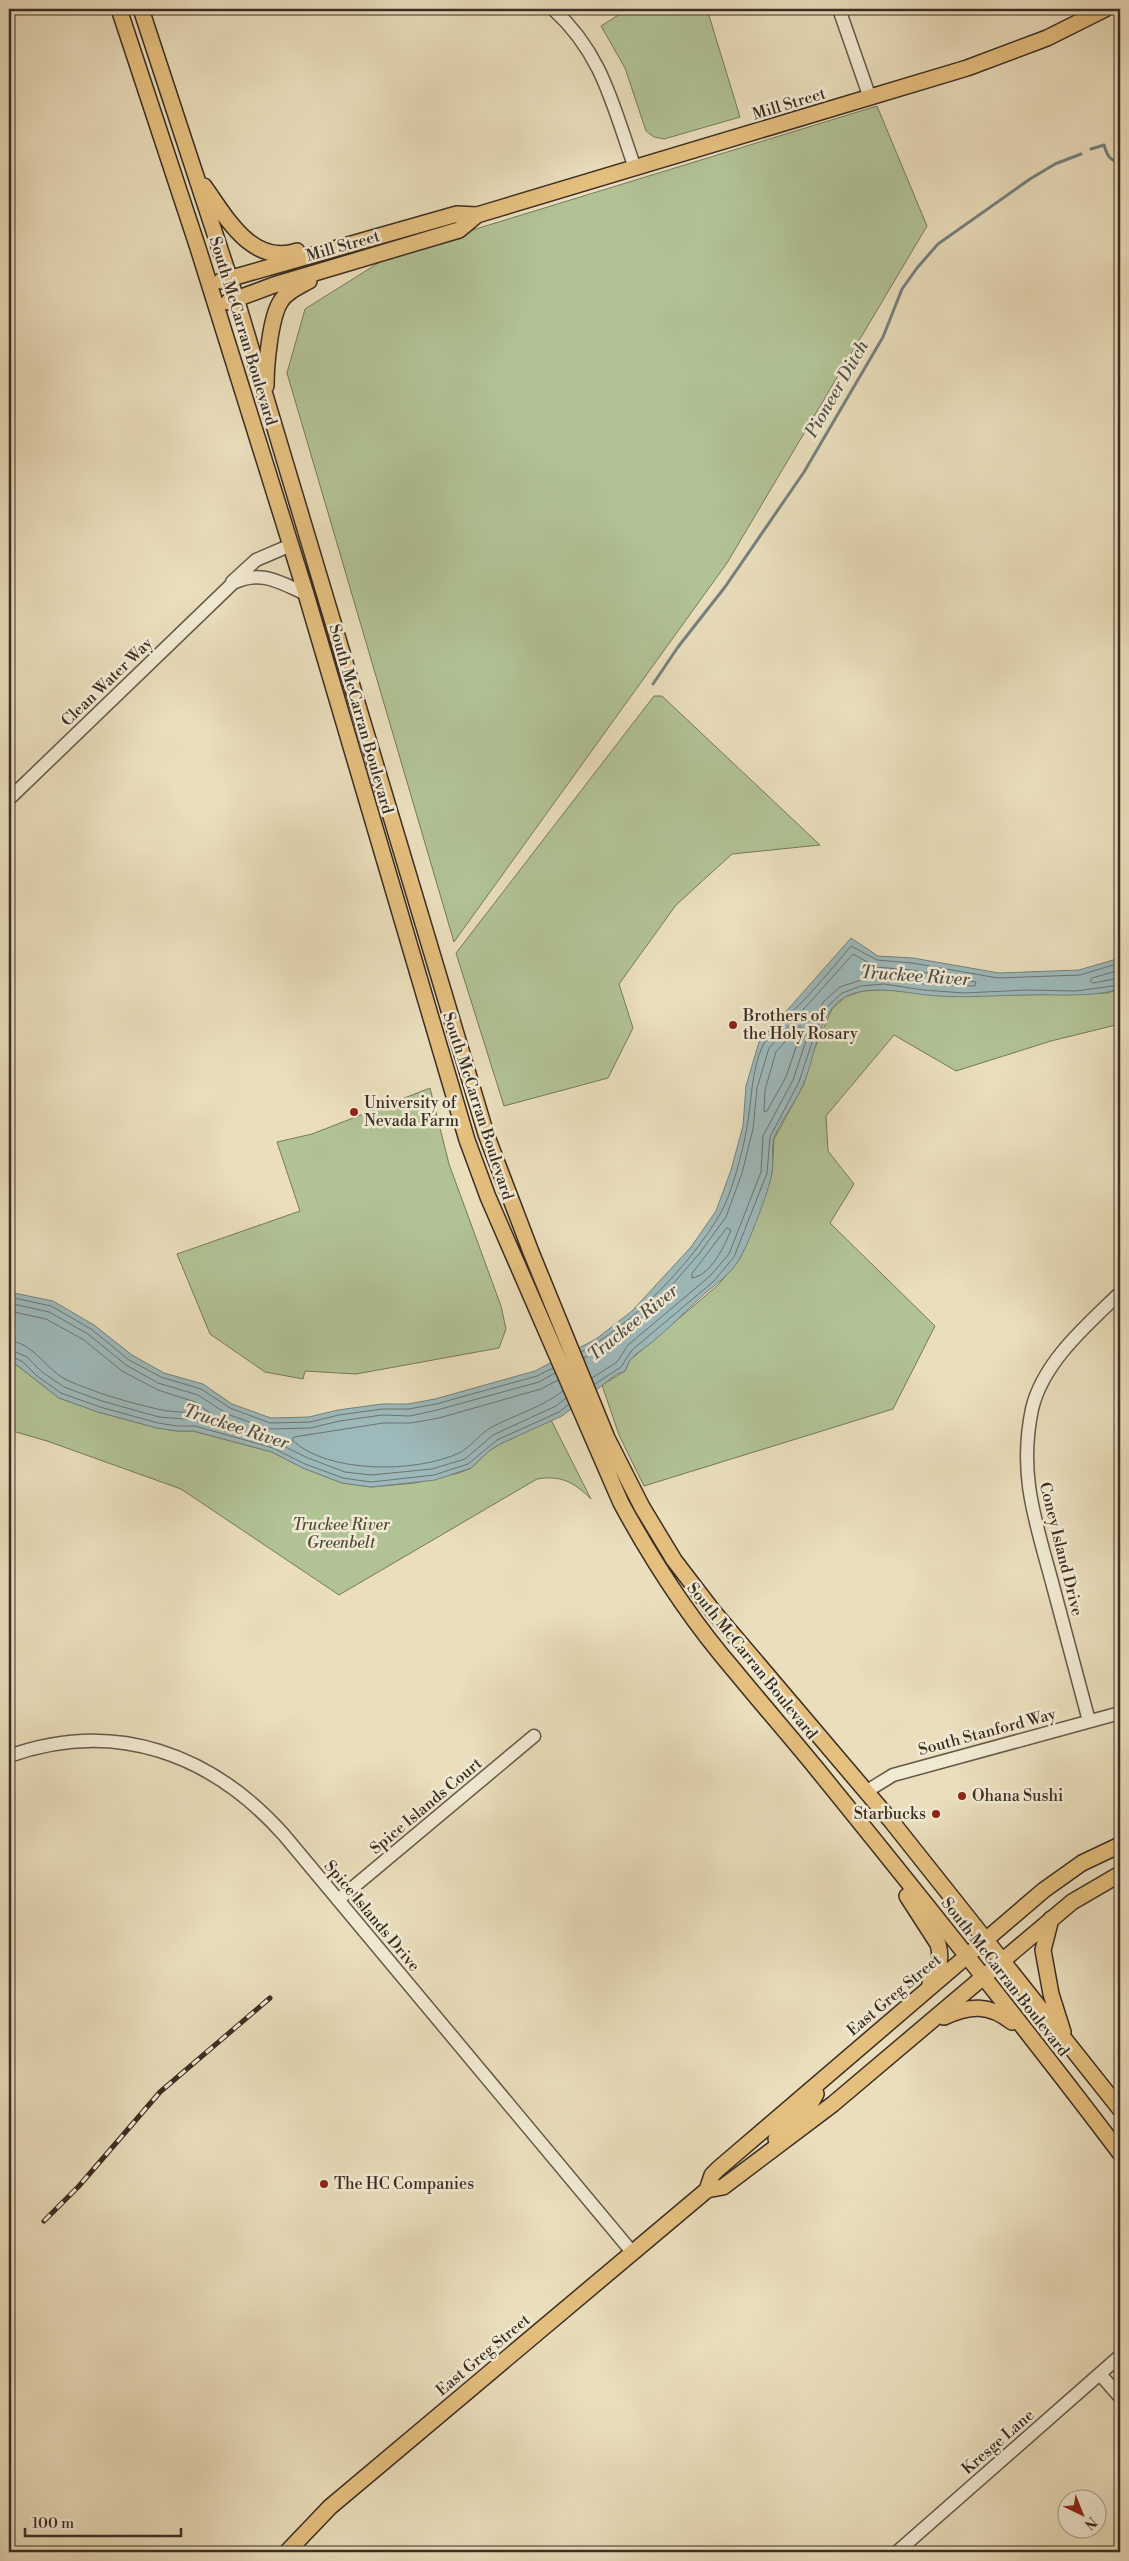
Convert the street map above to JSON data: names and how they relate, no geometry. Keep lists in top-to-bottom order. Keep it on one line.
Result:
{"streets":{"main road":["Mill Street","South McCarran Boulevard","East Greg Street"],"street":["Clean Water Way","Coney Island Drive","South Stanford Way","Spice Islands Court","Spice Islands Drive","Kresge Lane"]},"crossings":[["Mill Street","South McCarran Boulevard"],["South McCarran Boulevard","Clean Water Way"],["South McCarran Boulevard","South Stanford Way"],["South McCarran Boulevard","East Greg Street"],["Coney Island Drive","South Stanford Way"],["Spice Islands Court","Spice Islands Drive"],["Spice Islands Drive","East Greg Street"]],"water":["Pioneer Ditch","Truckee River"],"parks":["Truckee River Greenbelt"],"places":["Brothers of the Holy Rosary","University of Nevada Farm","Ohana Sushi","Starbucks","The HC Companies"],"scale_bar":"100 m","north":"bottom right"}
